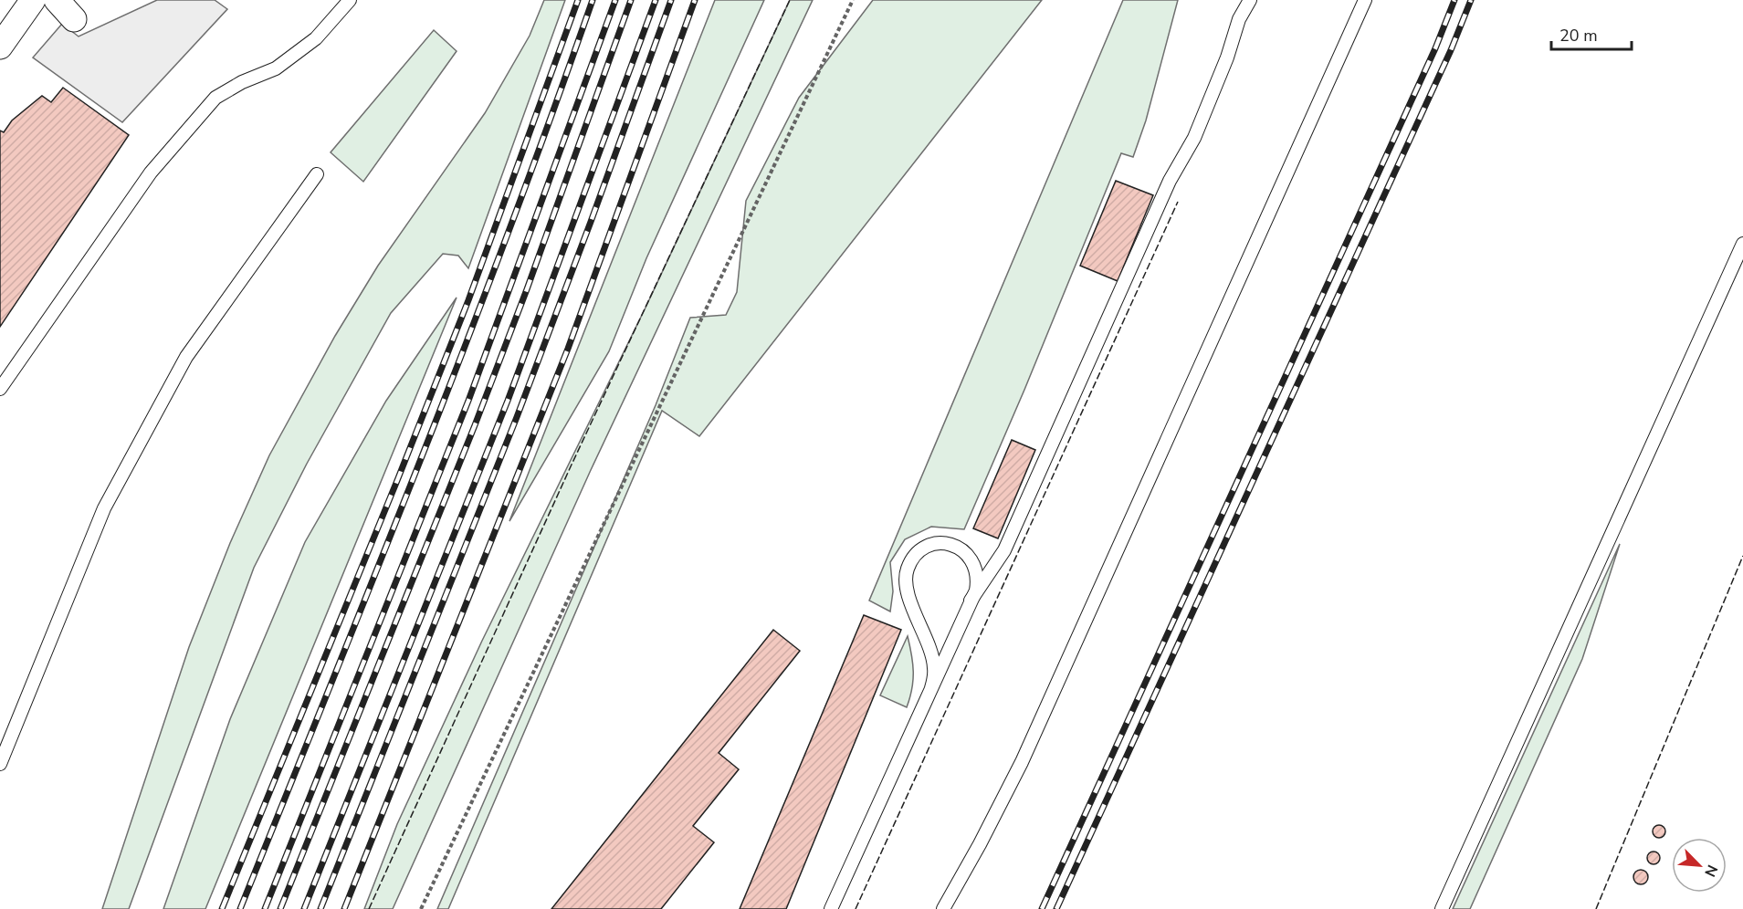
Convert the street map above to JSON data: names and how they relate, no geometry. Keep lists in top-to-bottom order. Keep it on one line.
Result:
{"scale_bar":"20 m","north":"bottom right"}
